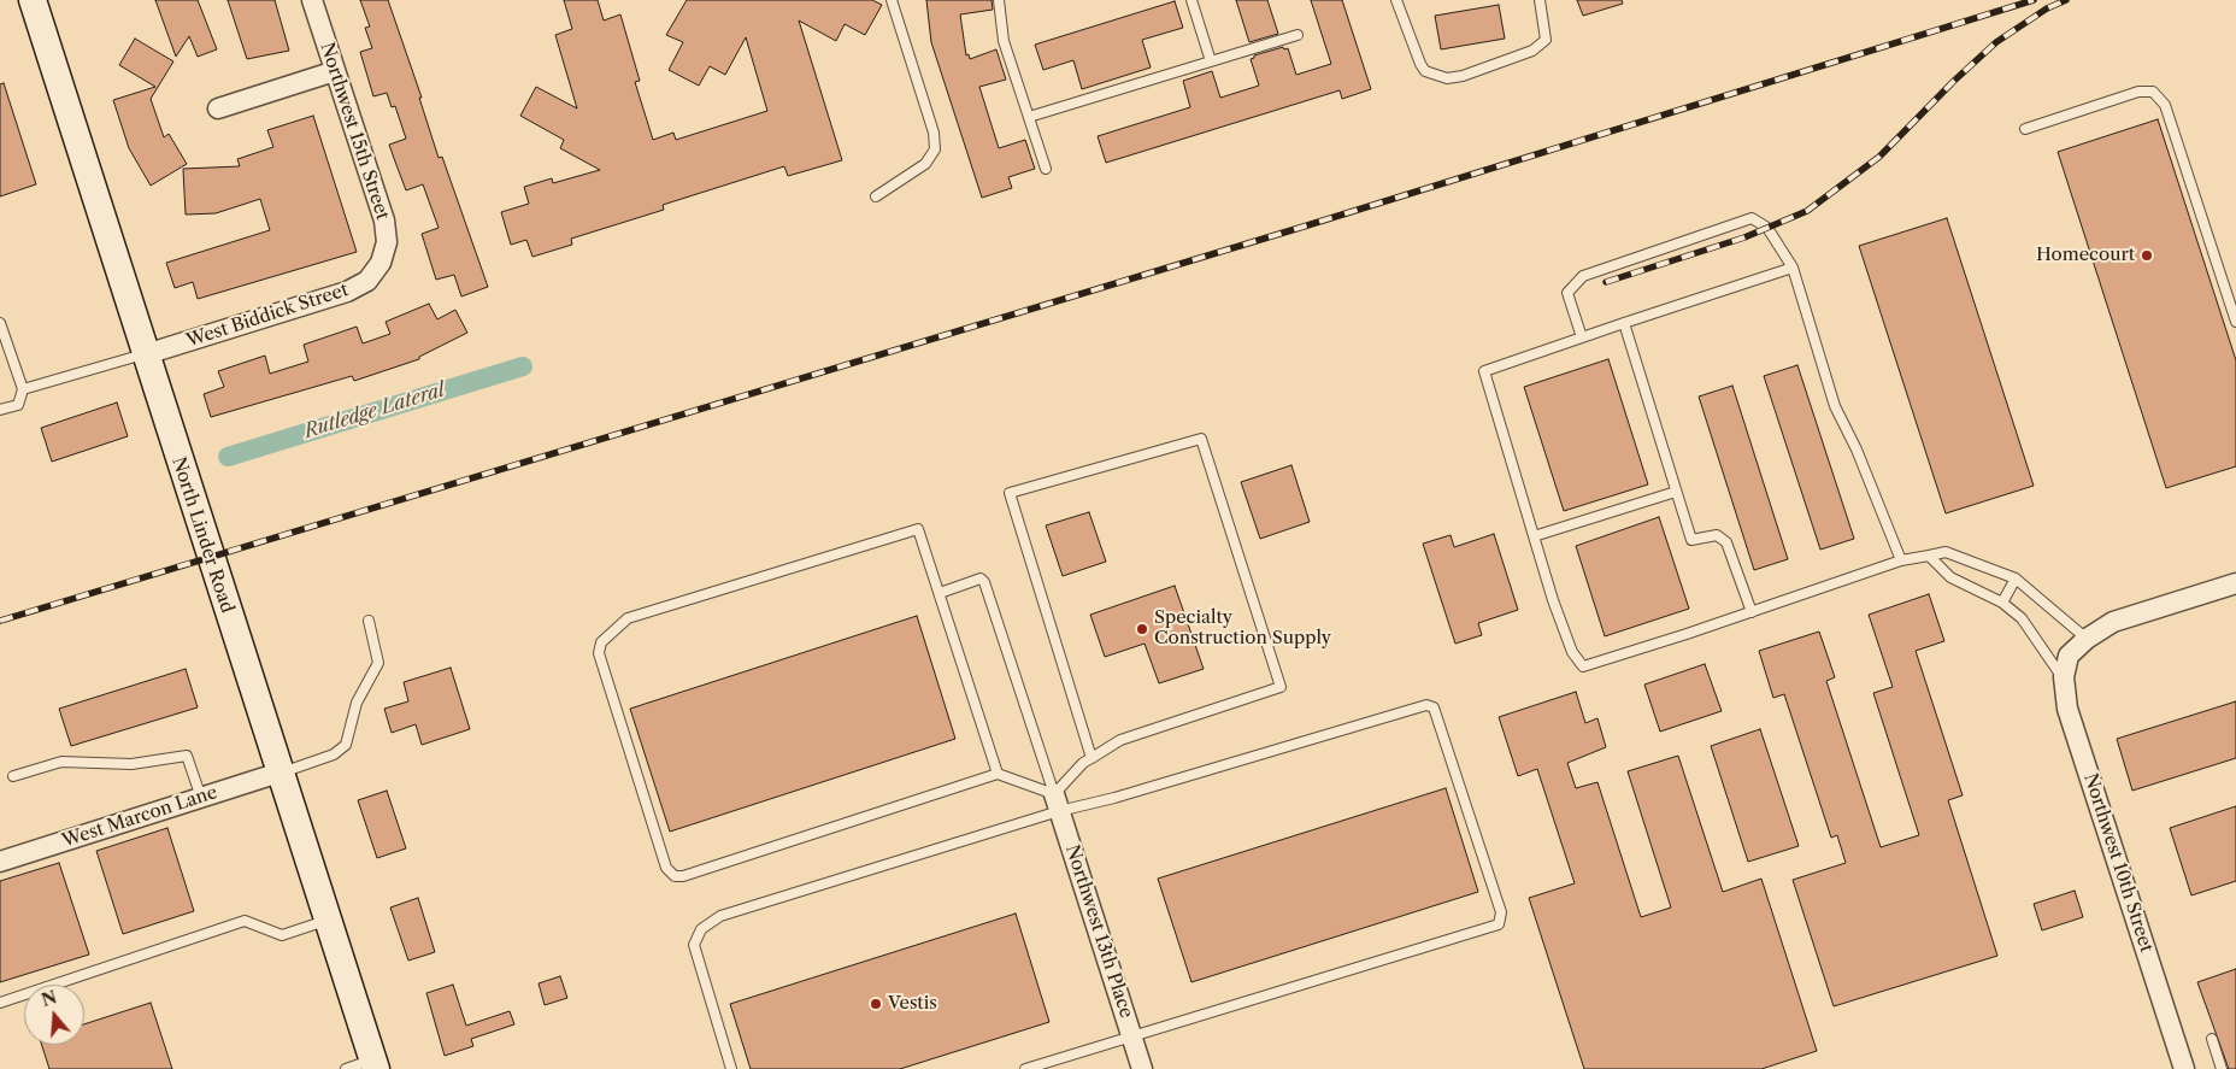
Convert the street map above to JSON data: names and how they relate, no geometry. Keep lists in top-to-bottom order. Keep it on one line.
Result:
{"streets":{"main road":["North Linder Road"],"street":["Northwest 15th Street","West Biddick Street","West Marcon Lane","Northwest 10th Street","Northwest 13th Place"]},"crossings":[["Northwest 15th Street","West Biddick Street"],["West Biddick Street","North Linder Road"],["North Linder Road","West Marcon Lane"]],"water":["Rutledge Lateral"],"places":["Homecourt","Specialty Construction Supply","Vestis"],"north":"top"}
